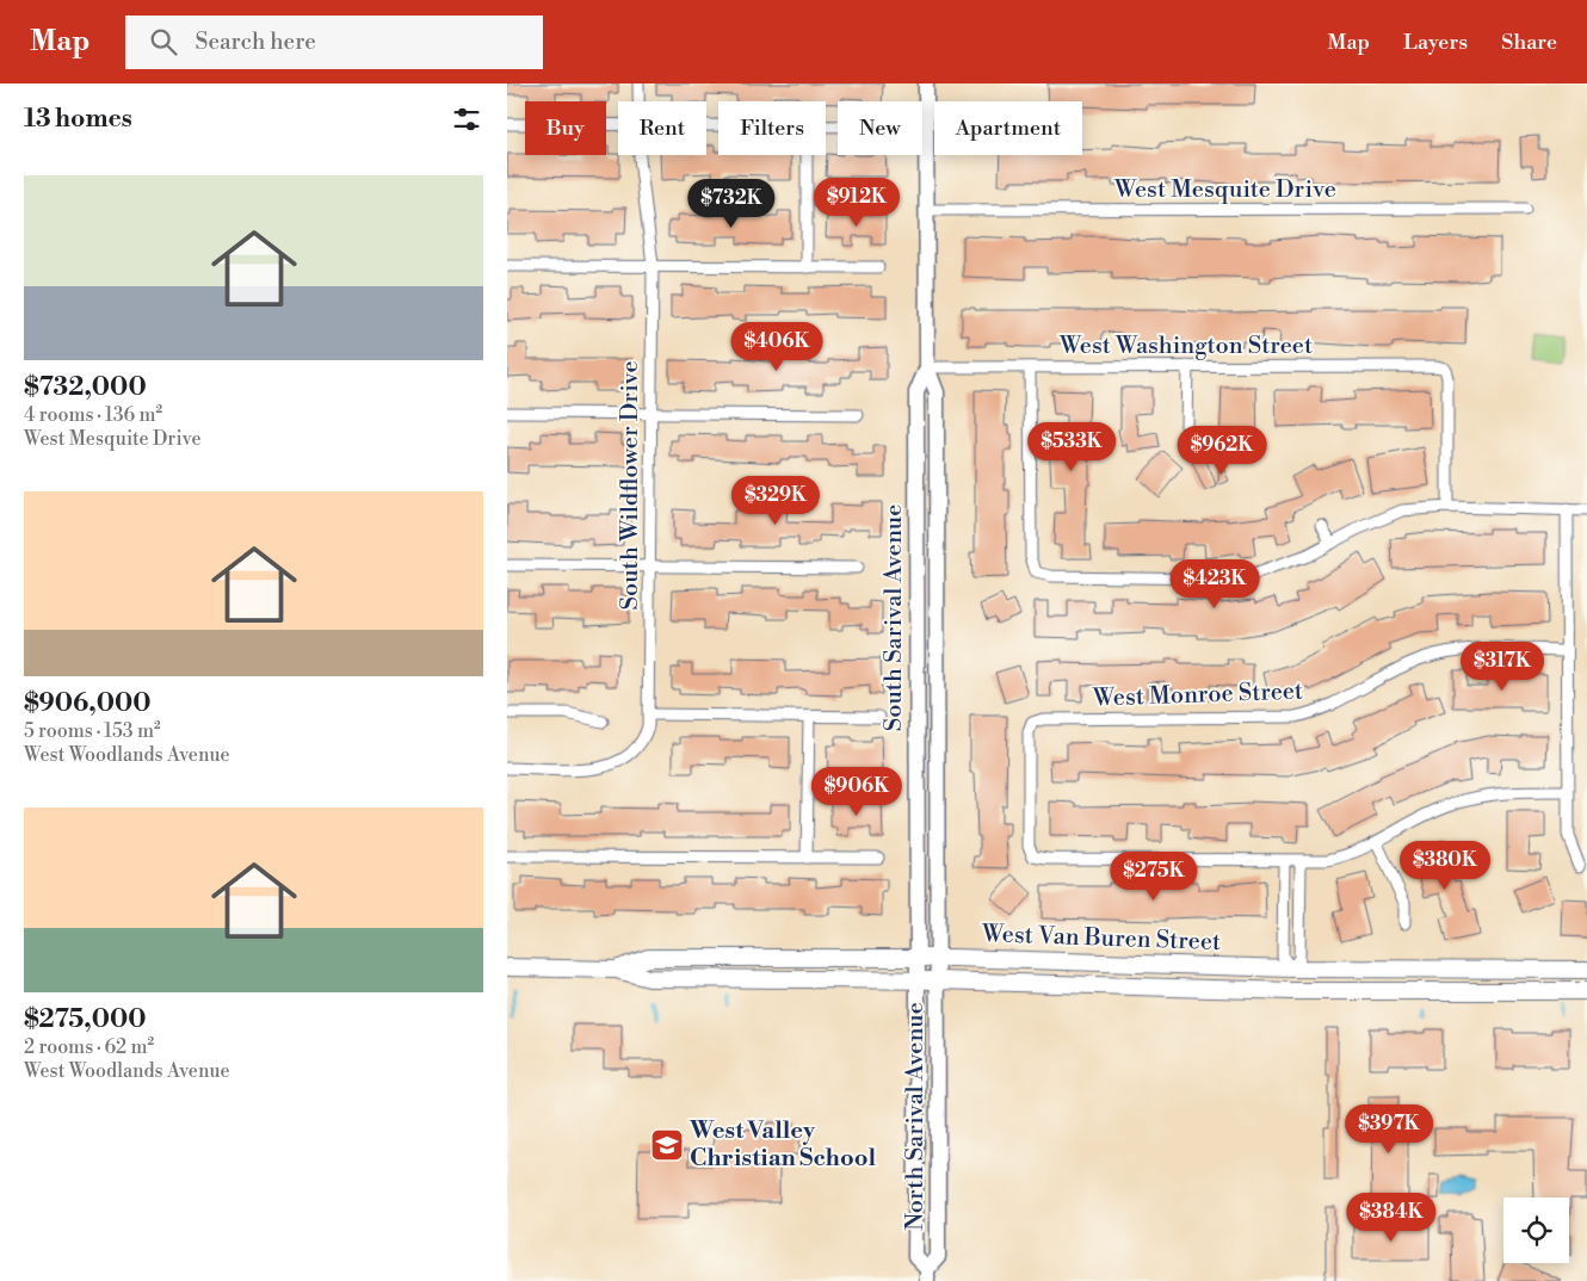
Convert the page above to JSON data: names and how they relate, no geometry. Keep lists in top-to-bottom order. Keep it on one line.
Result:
{"streets":{"main road":["South Sarival Avenue","West Van Buren Street","North Sarival Avenue"],"street":["West Mesquite Drive","West Washington Street","South Wildflower Drive","West Monroe Street"]},"crossings":[["West Mesquite Drive","South Sarival Avenue"],["West Washington Street","South Sarival Avenue"],["South Sarival Avenue","West Van Buren Street"],["South Sarival Avenue","North Sarival Avenue"],["West Van Buren Street","North Sarival Avenue"]],"places":{"school or university":["West Valley Christian School"]},"page":{"header":"Map","search":"Search here","nav":["Map","Layers","Share"],"heading":"13 homes","chip":["Buy","Rent","Filters","New","Apartment"],"list":[{"name":"$732,000","note":"4 rooms · 136 m² · West Mesquite Drive"},{"name":"$906,000","note":"5 rooms · 153 m² · West Woodlands Avenue"},{"name":"$275,000","note":"2 rooms · 62 m² · West Woodlands Avenue"}],"price":["$912K","$732K","$406K","$533K","$962K","$329K","$423K","$317K","$906K","$380K","$275K","$397K","$384K"]}}
